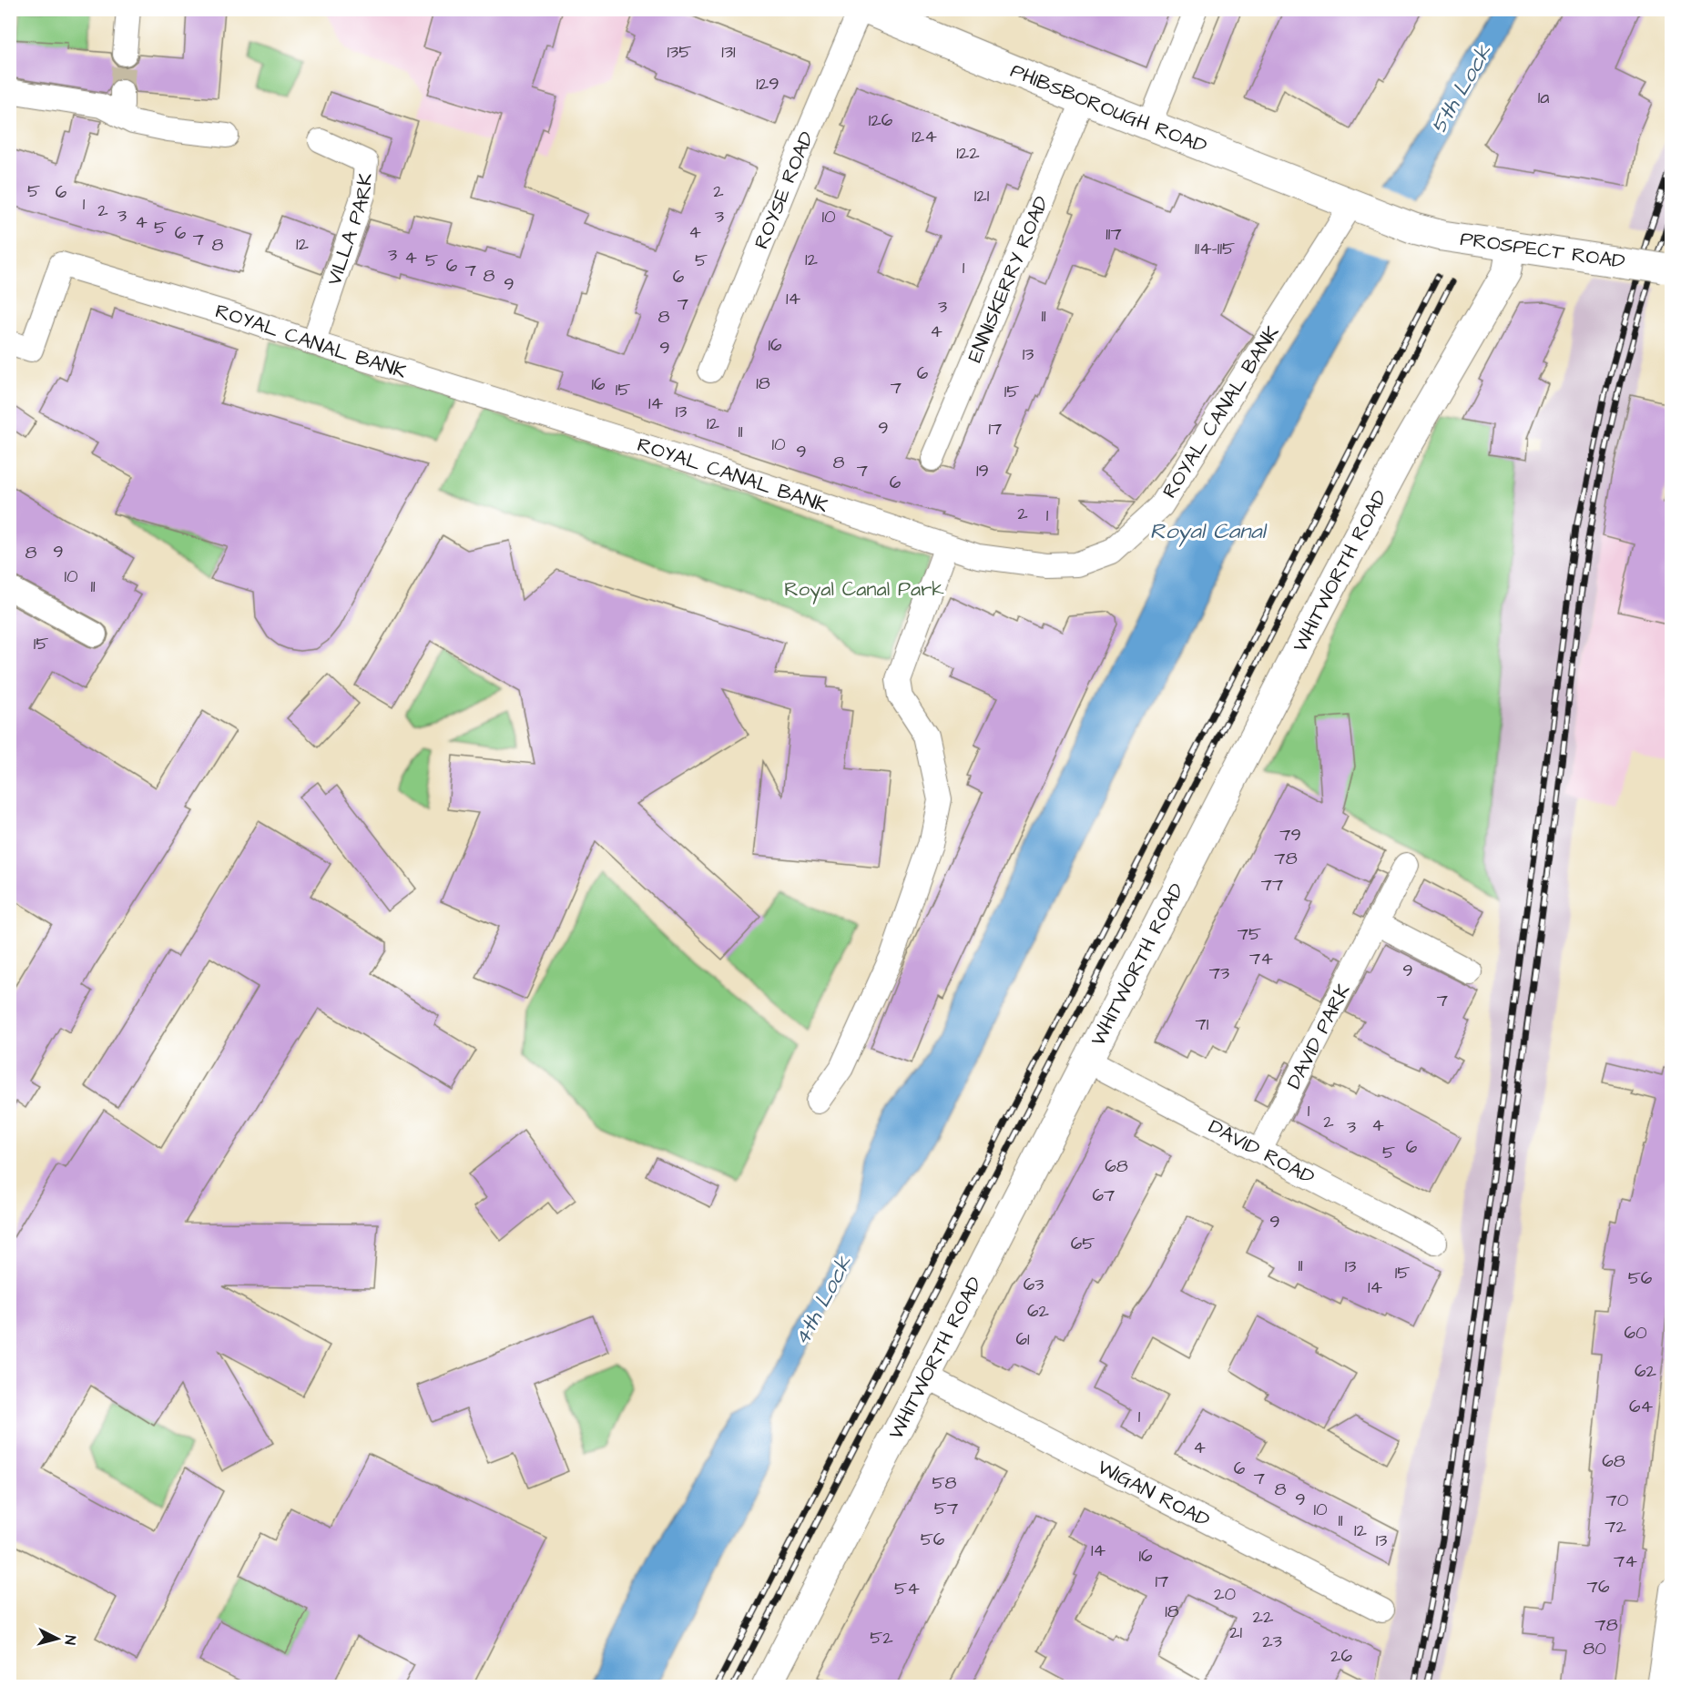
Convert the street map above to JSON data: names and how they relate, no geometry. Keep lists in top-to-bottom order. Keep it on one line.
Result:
{"streets":{"main road":["PHIBSBOROUGH ROAD","PROSPECT ROAD"],"street":["ROYSE ROAD","VILLA PARK","ENNISKERRY ROAD","ROYAL CANAL BANK","WHITWORTH ROAD","DAVID PARK","DAVID ROAD","WIGAN ROAD"]},"crossings":[["PHIBSBOROUGH ROAD","PROSPECT ROAD"],["PHIBSBOROUGH ROAD","ENNISKERRY ROAD"],["PHIBSBOROUGH ROAD","ROYAL CANAL BANK"],["VILLA PARK","ROYAL CANAL BANK"],["PROSPECT ROAD","WHITWORTH ROAD"],["WHITWORTH ROAD","DAVID ROAD"],["WHITWORTH ROAD","WIGAN ROAD"],["DAVID PARK","DAVID ROAD"]],"water":["5th Lock","Royal Canal","4th Lock"],"parks":["Royal Canal Park"],"house_numbers":["135","131","129","1a","126","124","122","5","2","6","121","1","2","3","3","10","4","5","4","6","117","7","12","8","114-115","3","4","12","5","5","6","1","7","8","6","9","14","7","3","11","8","4","16","9","13","6","18","16","7","15","15","14","13","12","9","17","11","10","9","8","7","19","6","2","1","9","8","10","11","15","79","78","77","75","74","9","73","7","71","1","2","4","3","6","5","68","67","9","65","11","13","15","56","63","14","62","60","61","62","64","1","4","68","6","7","58","8","9","70","57","10","11","72","12","56","13","14","16","74","17","76","54","20","18","22","78","21","52","23","80","26"],"north":"right"}
